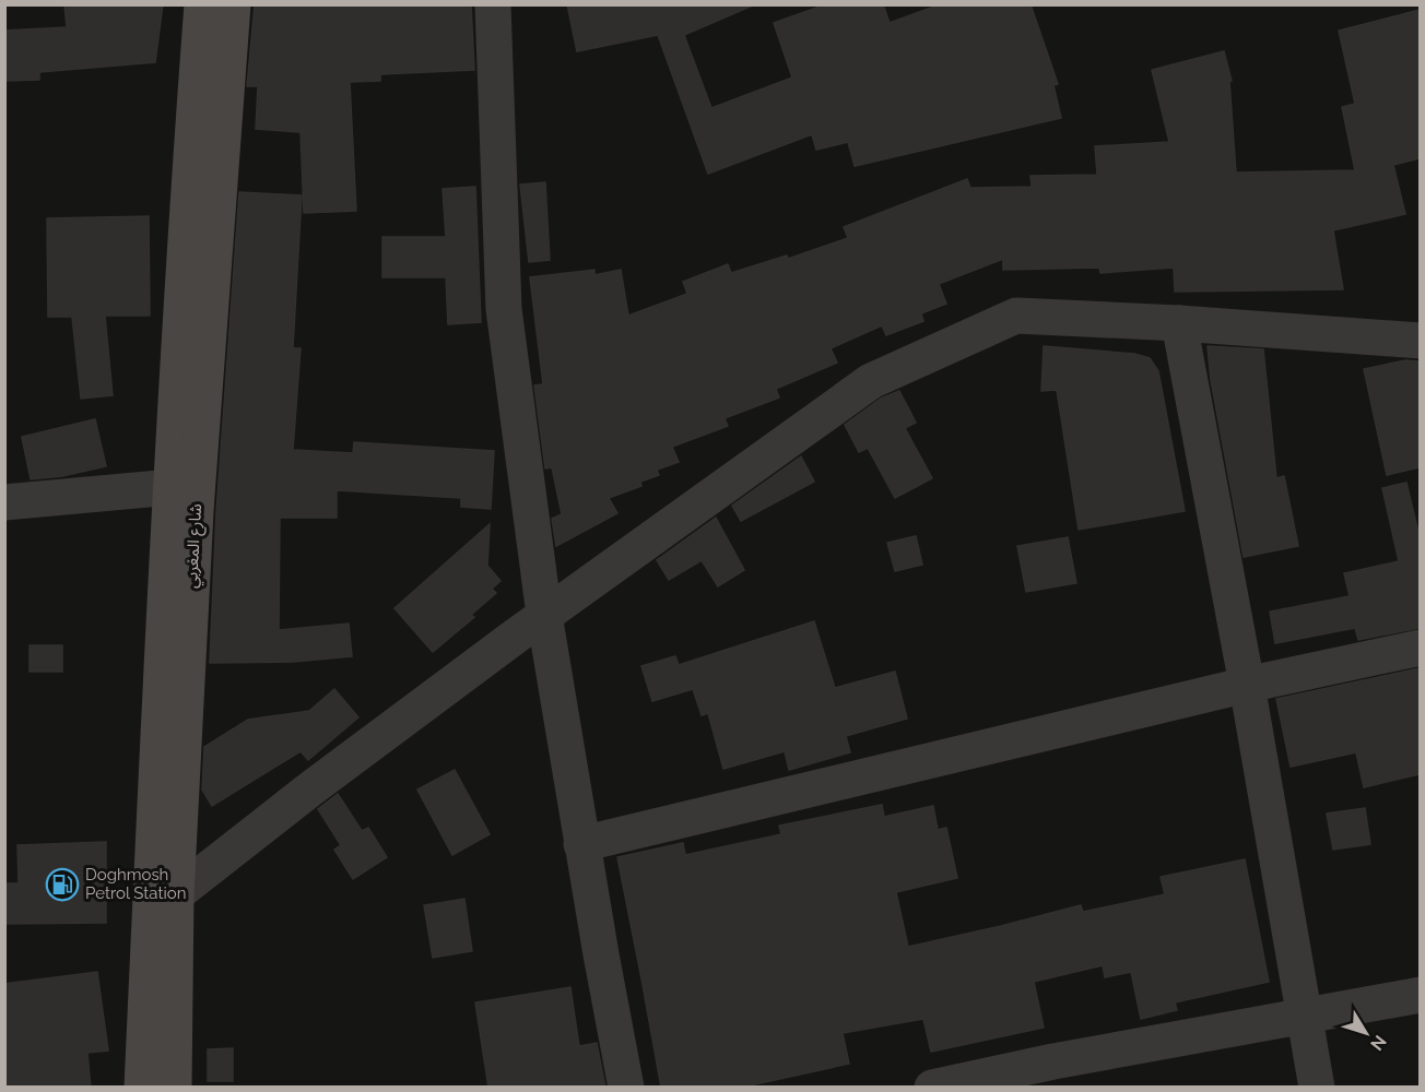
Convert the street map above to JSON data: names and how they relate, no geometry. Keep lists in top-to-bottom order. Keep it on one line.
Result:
{"streets":{"main road":["شارع المغربي"]},"places":{"fuel station":["Doghmosh Petrol Station"]},"north":"bottom right"}
